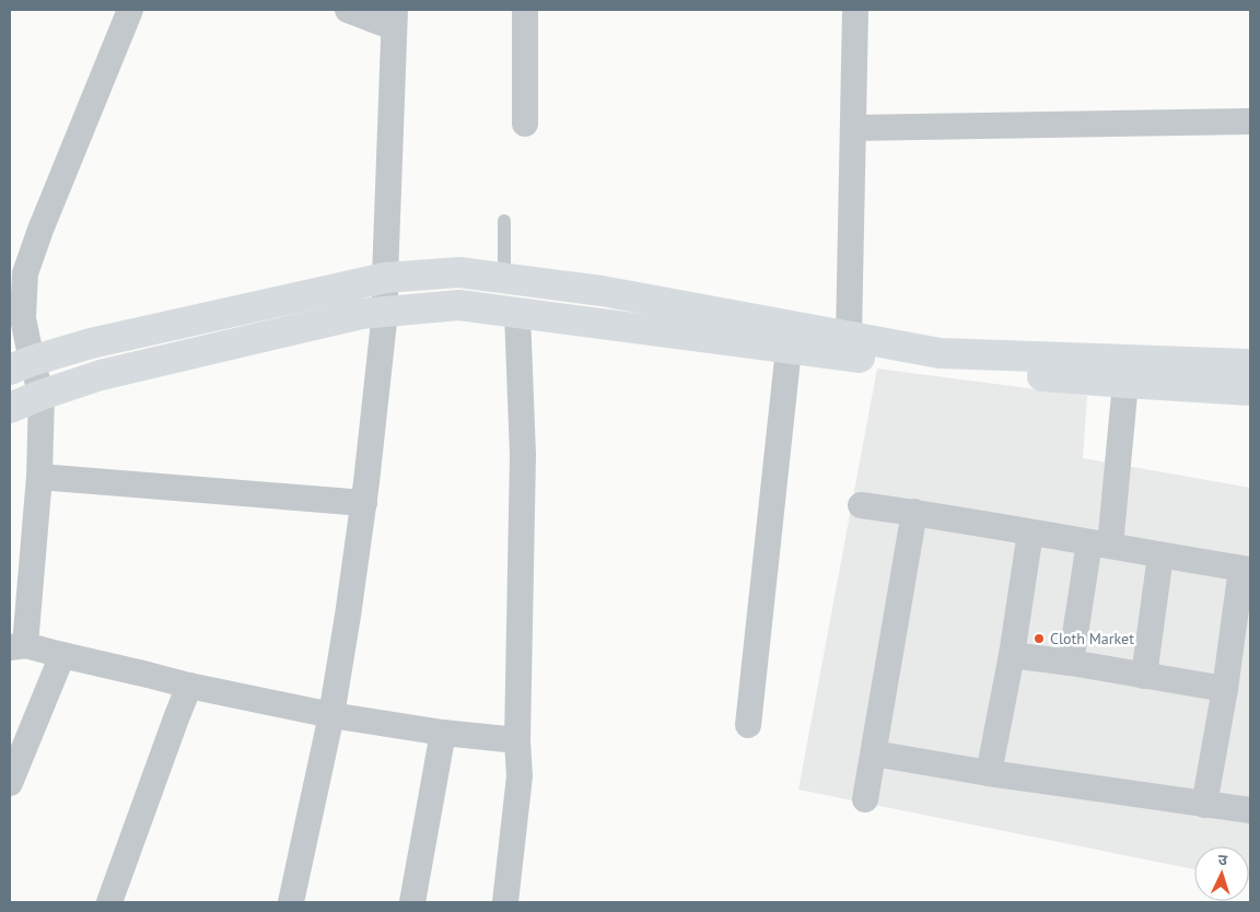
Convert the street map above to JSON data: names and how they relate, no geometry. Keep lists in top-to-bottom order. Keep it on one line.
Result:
{"places":["Cloth Market"],"north":"top"}
